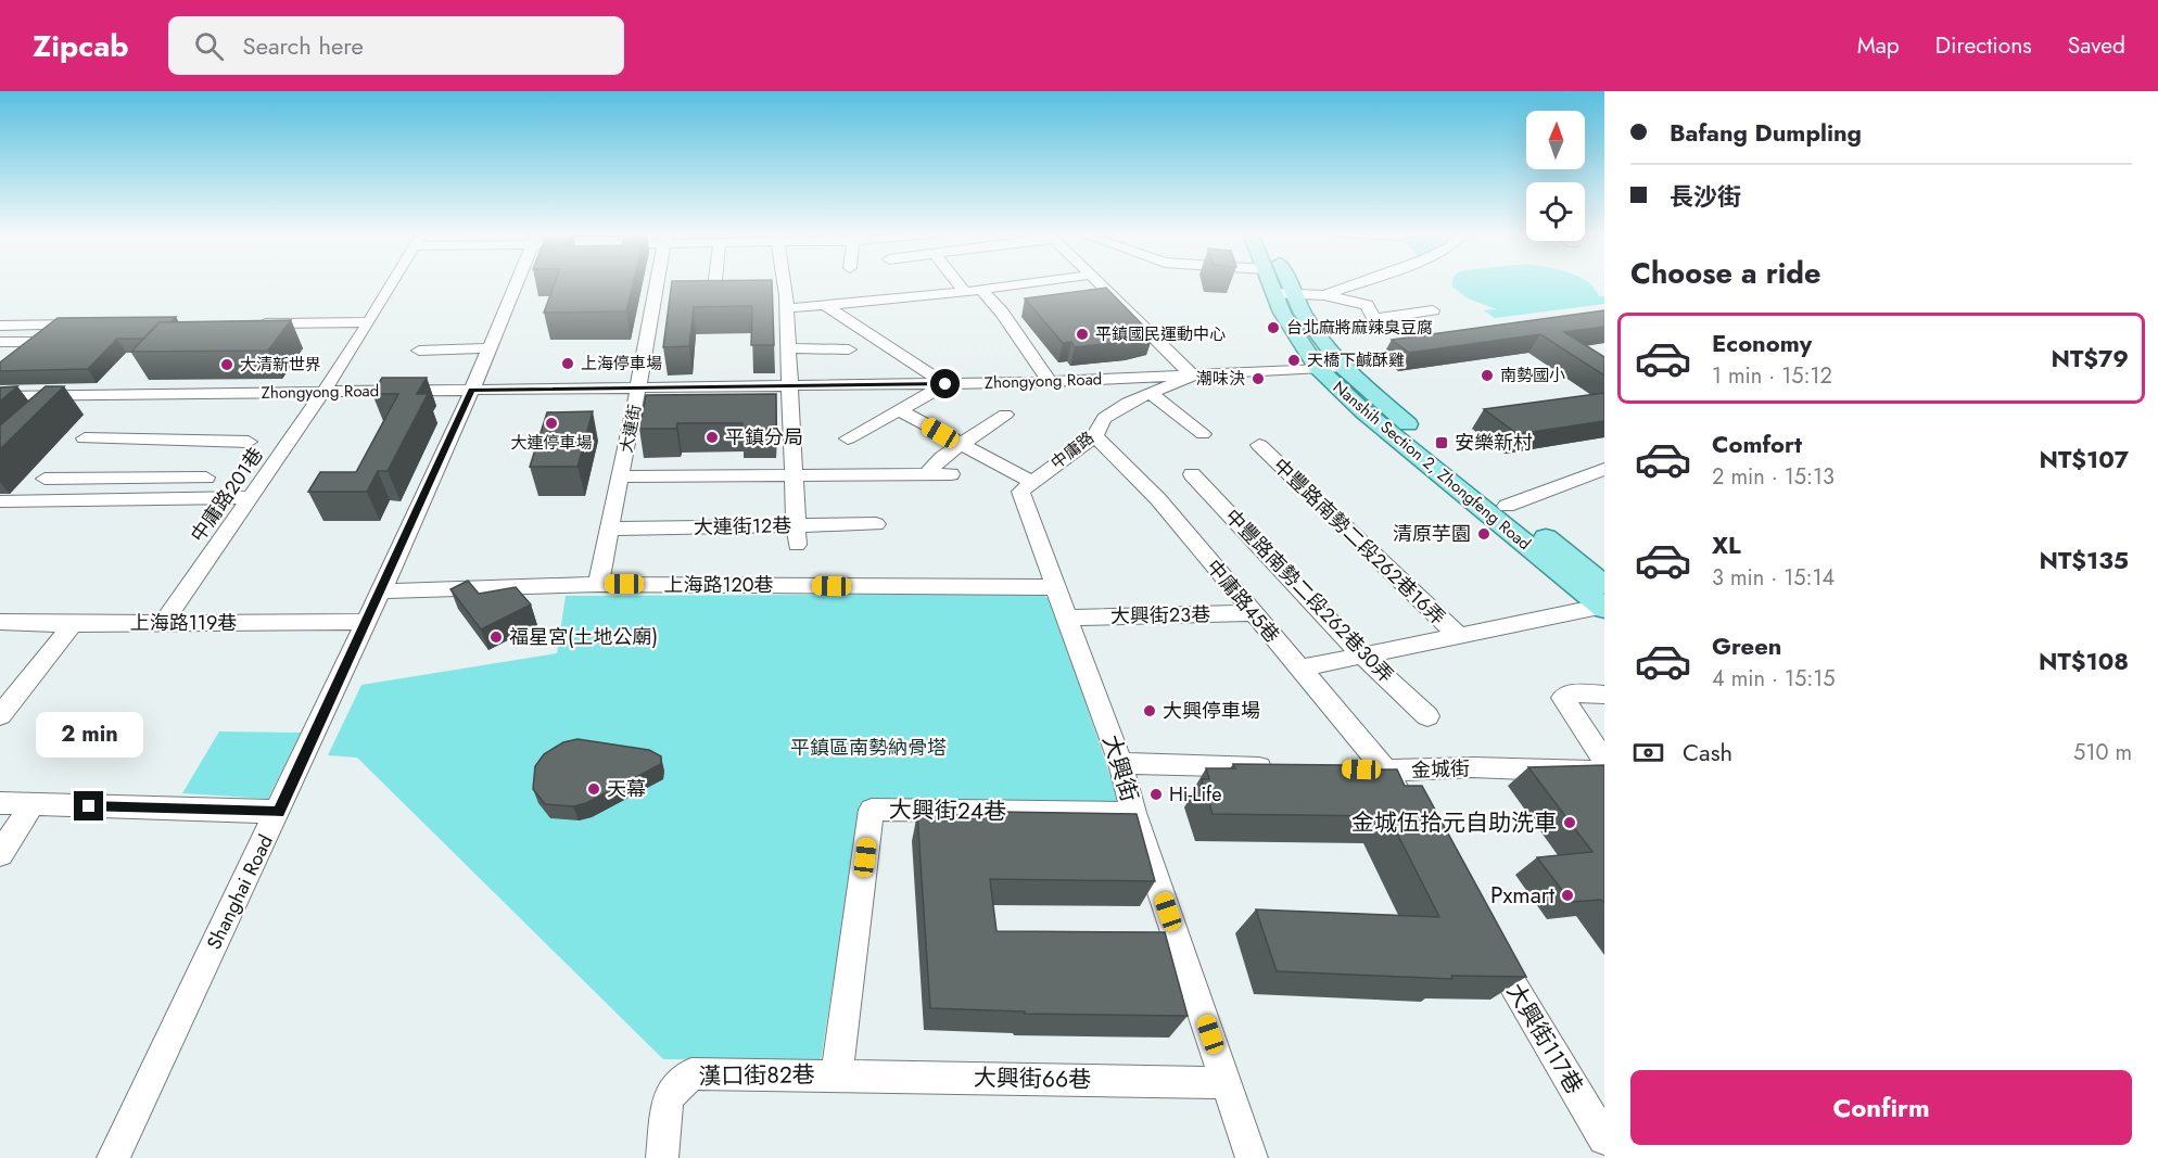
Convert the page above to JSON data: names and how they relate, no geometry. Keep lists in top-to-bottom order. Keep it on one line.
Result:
{"streets":{"main road":["Nanshih Section 2, Zhongfeng Road"],"street":["Zhongyong Road","大連街","中庸路","中庸路201巷","大連街12巷","中豐路南勢二段262巷16弄","上海路120巷","中豐路南勢二段262巷30弄","中庸路45巷","大興街23巷","上海路119巷","大興街","金城街","大興街24巷","Shanghai Road","大興街117巷","漢口街82巷","大興街66巷"]},"crossings":[["Zhongyong Road","大連街"],["Zhongyong Road","中庸路"],["Zhongyong Road","Nanshih Section 2, Zhongfeng Road"],["Zhongyong Road","中庸路201巷"],["Zhongyong Road","Shanghai Road"],["大連街","大連街12巷"],["大連街","上海路120巷"],["中庸路","中庸路45巷"],["中庸路","大興街"],["中庸路201巷","上海路119巷"],["上海路120巷","大興街"],["上海路120巷","Shanghai Road"],["中庸路45巷","大興街23巷"],["中庸路45巷","金城街"],["大興街23巷","大興街"],["上海路119巷","Shanghai Road"],["大興街","大興街24巷"],["大興街","大興街66巷"],["大興街24巷","漢口街82巷"],["大興街24巷","大興街66巷"],["漢口街82巷","大興街66巷"]],"parks":["平鎮區南勢納骨塔"],"places":{"other":["台北麻將麻辣臭豆腐","平鎮國民運動中心","天橋下鹹酥雞","上海停車場","大清新世界","南勢國小","潮味決","大連停車場","平鎮分局","清原芋園","福星宮(土地公廟)","大興停車場","天幕","Hi-Life","金城伍拾元自助洗車","Pxmart"],"transit":["安樂新村"]},"north":"top","page":{"header":"Zipcab","search":"Search here","nav":["Map","Directions","Saved"],"banner":["Bafang Dumpling","長沙街"],"heading":"Choose a ride","list":[{"name":"Economy","note":"1 min · 15:12","value":"NT$79"},{"name":"Comfort","note":"2 min · 15:13","value":"NT$107"},{"name":"XL","note":"3 min · 15:14","value":"NT$135"},{"name":"Green","note":"4 min · 15:15","value":"NT$108"}],"bubble":"2 min","pay":["Cash","510 m"],"buttons":"Confirm"}}
